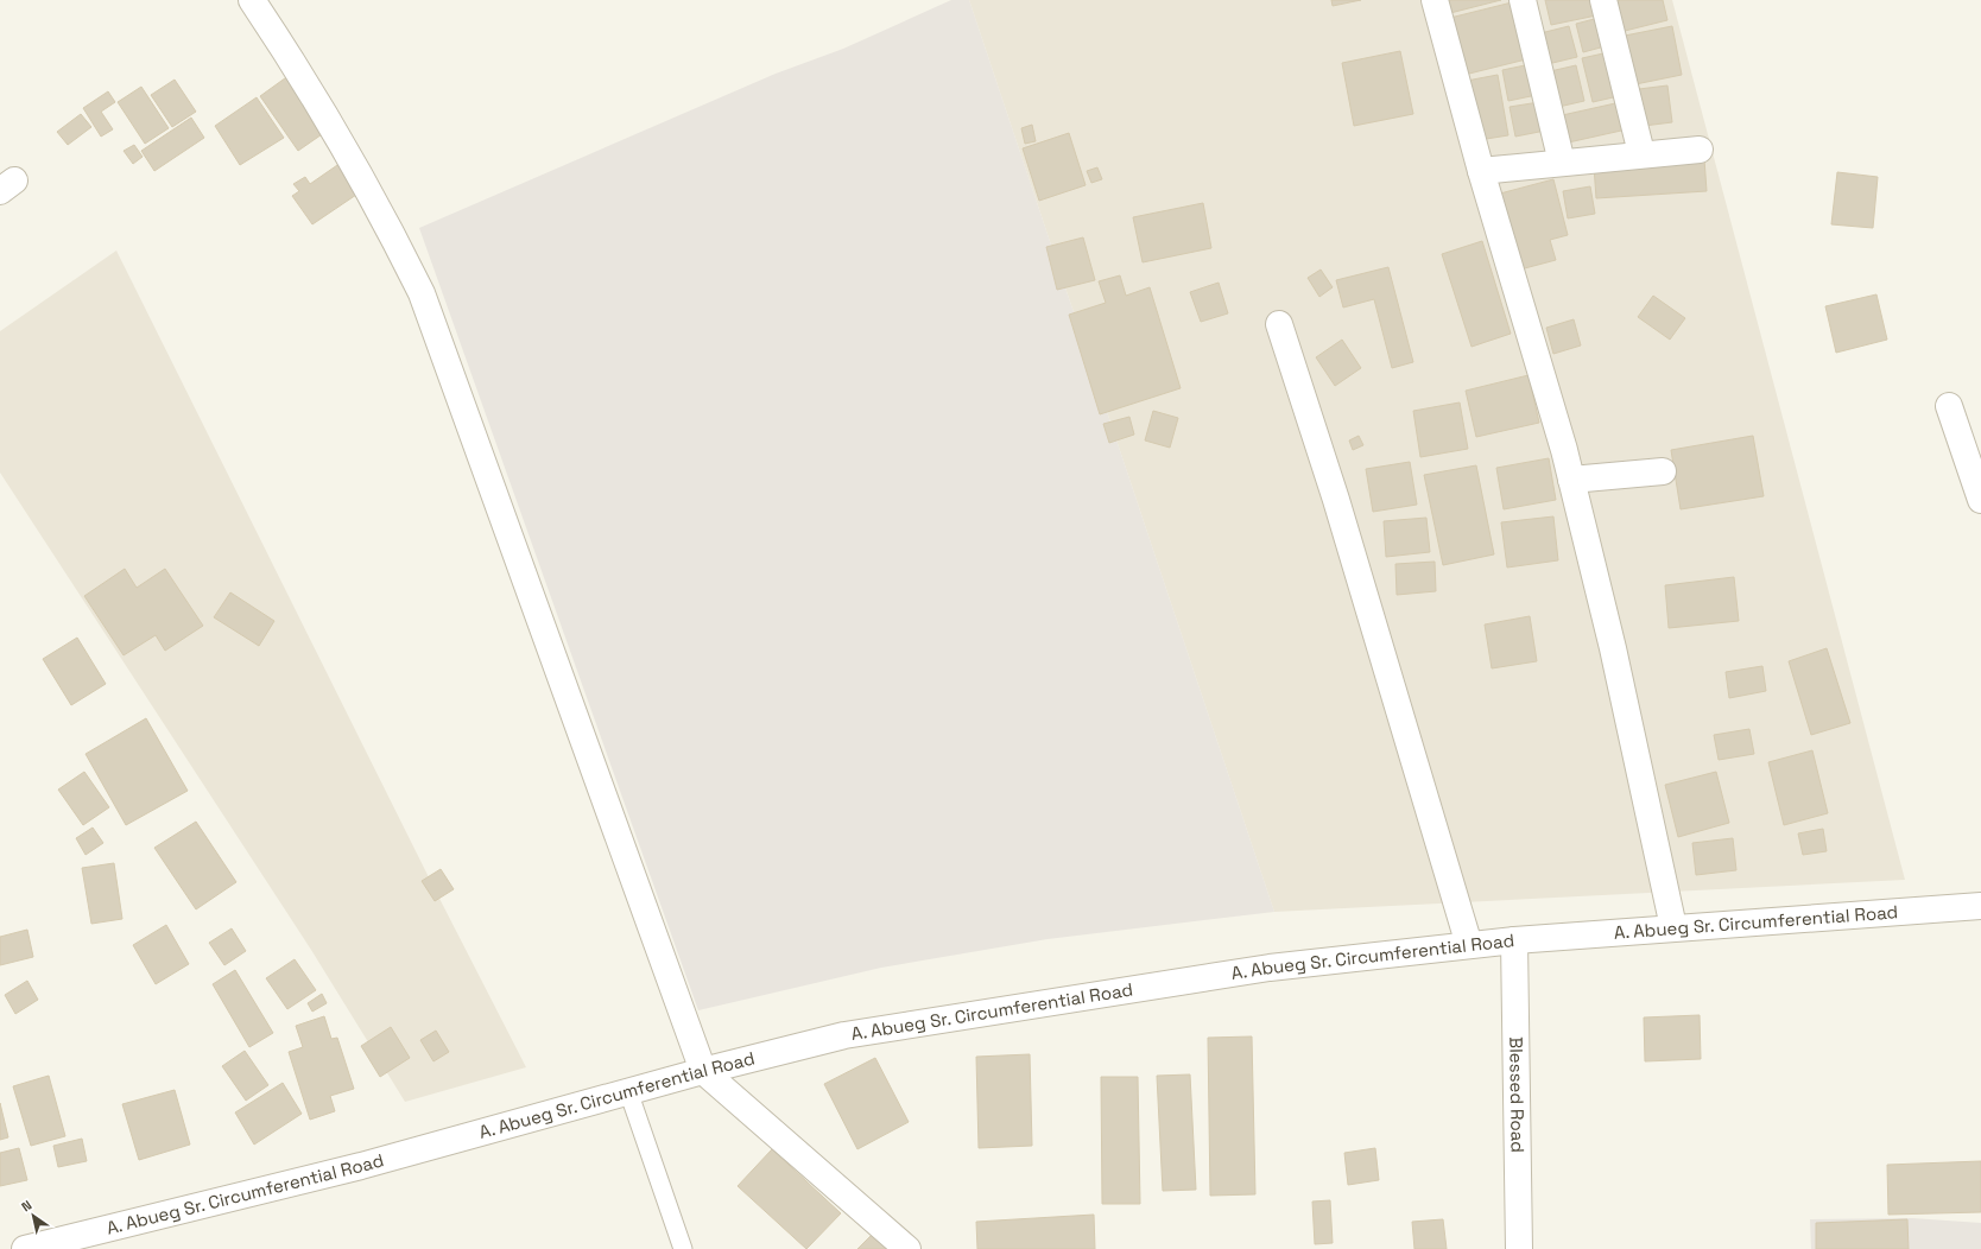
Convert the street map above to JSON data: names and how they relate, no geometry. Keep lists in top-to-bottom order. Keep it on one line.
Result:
{"streets":{"street":["A. Abueg Sr. Circumferential Road","Blessed Road"]},"crossings":[["A. Abueg Sr. Circumferential Road","Blessed Road"]],"north":"top left"}
